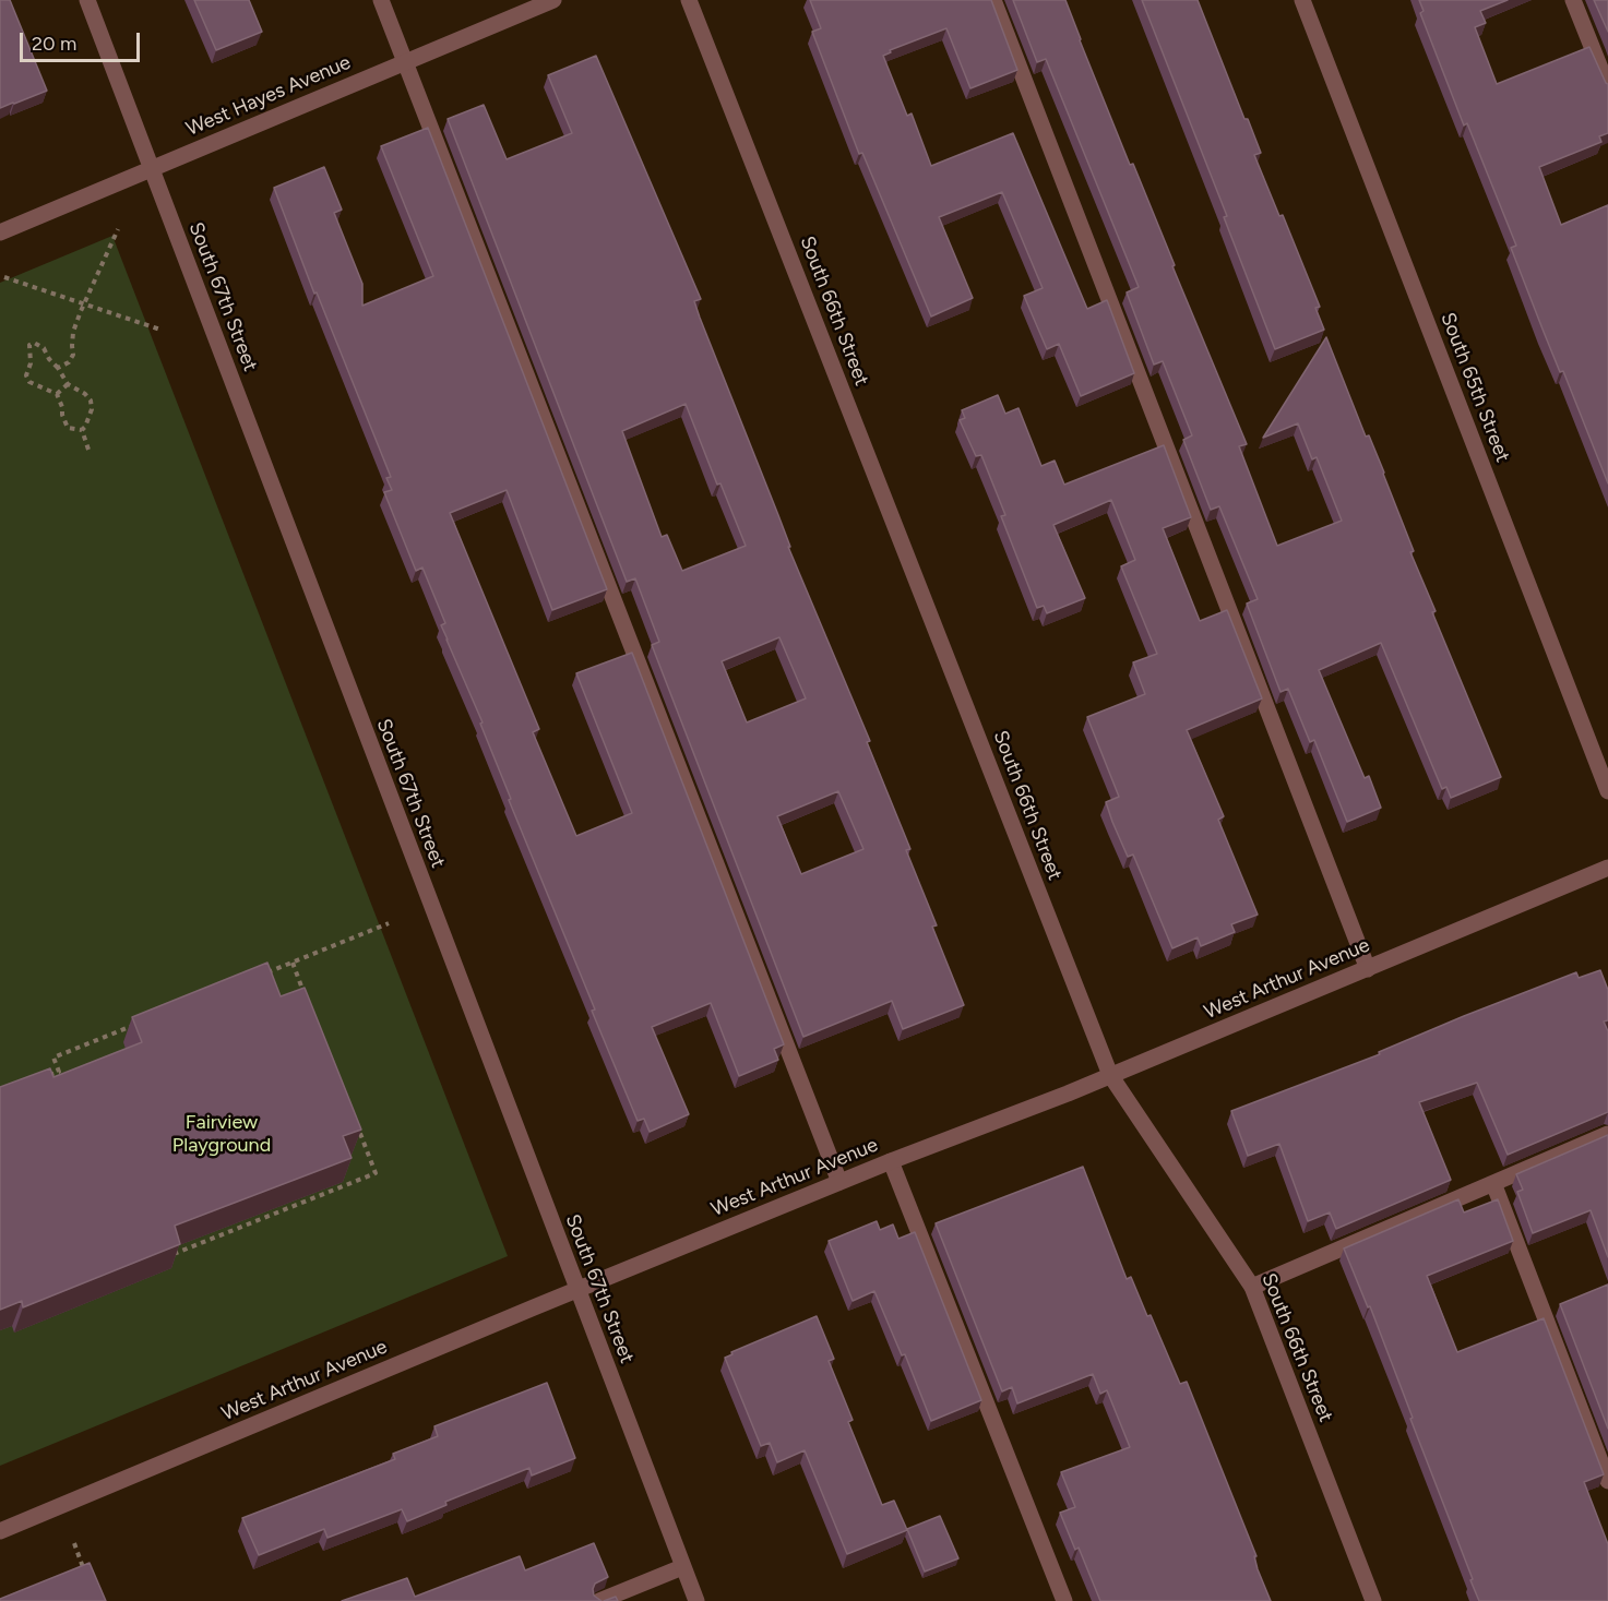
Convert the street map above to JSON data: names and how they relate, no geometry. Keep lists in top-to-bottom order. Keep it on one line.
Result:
{"streets":{"street":["West Hayes Avenue","South 67th Street","South 66th Street","South 65th Street","West Arthur Avenue"]},"crossings":[["West Hayes Avenue","South 67th Street"],["South 67th Street","West Arthur Avenue"],["South 66th Street","West Arthur Avenue"]],"parks":["Fairview Playground"],"scale_bar":"20 m"}
